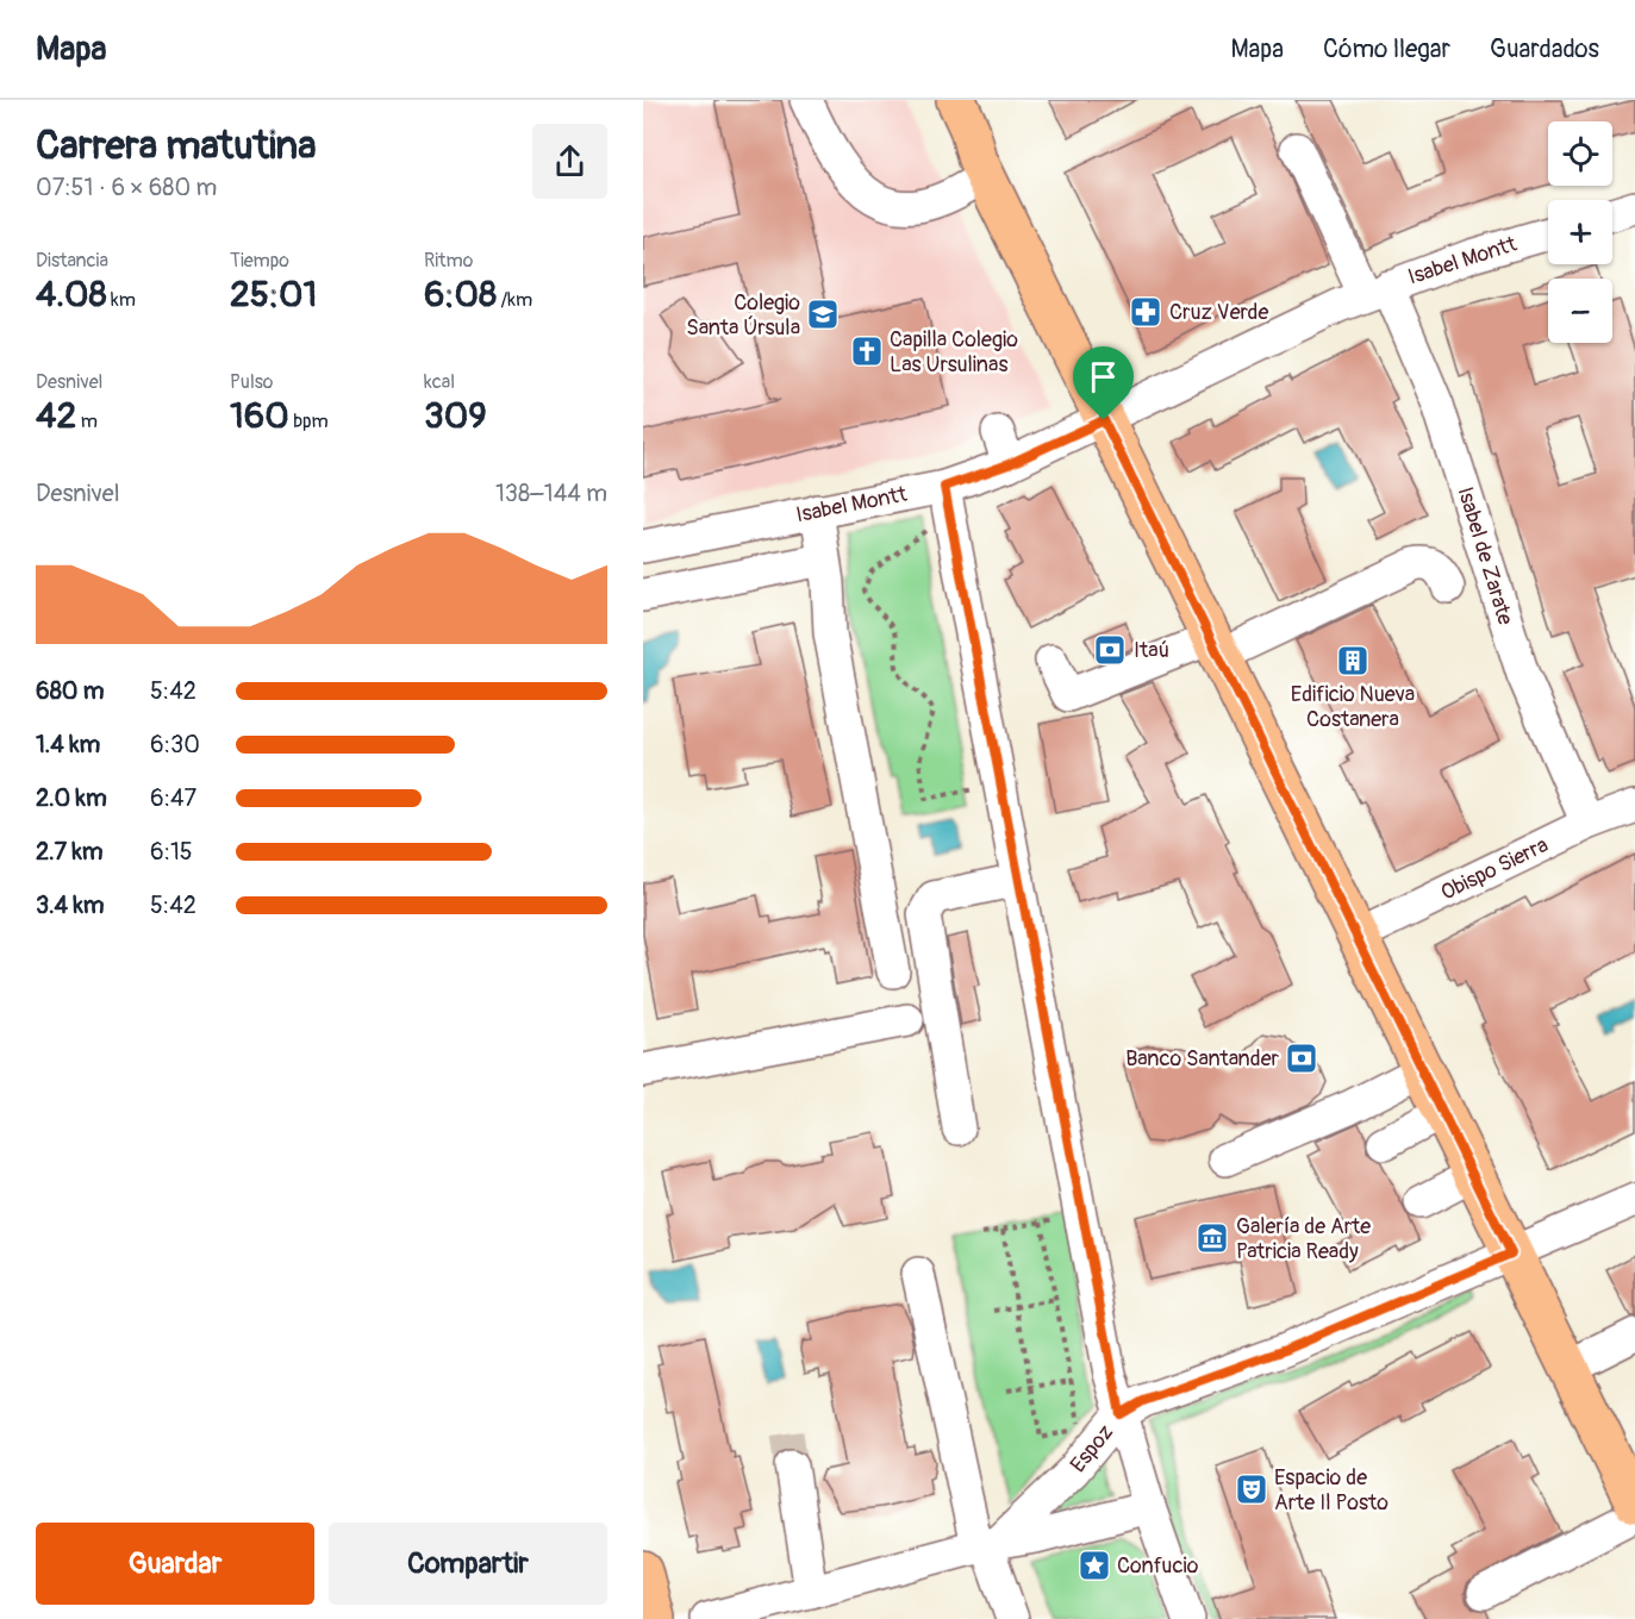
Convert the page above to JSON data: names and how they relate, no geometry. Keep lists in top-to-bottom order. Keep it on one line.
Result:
{"streets":{"street":["Isabel Montt","Isabel de Zarate","Obispo Sierra","Espoz"]},"crossings":[["Isabel Montt","Isabel de Zarate"],["Isabel de Zarate","Obispo Sierra"]],"places":{"pharmacy":["Cruz Verde"],"school or university":["Colegio Santa Úrsula"],"church":["Capilla Colegio Las Ursulinas"],"bank":["Itaú","Banco Santander"],"building":["Edificio Nueva Costanera"],"museum":["Galería de Arte Patricia Ready"],"theatre":["Espacio de Arte Il Posto"],"place":["Confucio"]},"page":{"header":"Mapa","nav":["Mapa","Cómo llegar","Guardados"],"heading":["Carrera matutina","07:51 · 6 × 680 m"],"map_buttons":["+","−"],"stats":[["Distancia","4.08 km"],["Tiempo","25:01"],["Ritmo","6:08 /km"],["Desnivel","42 m"],["Pulso","160 bpm"],["kcal","309"]],"chart":["Desnivel","138–144 m"],"list":[{"name":"680 m","note":"5:42"},{"name":"1.4 km","note":"6:30"},{"name":"2.0 km","note":"6:47"},{"name":"2.7 km","note":"6:15"},{"name":"3.4 km","note":"5:42"}],"buttons":["Guardar","Compartir"]}}
